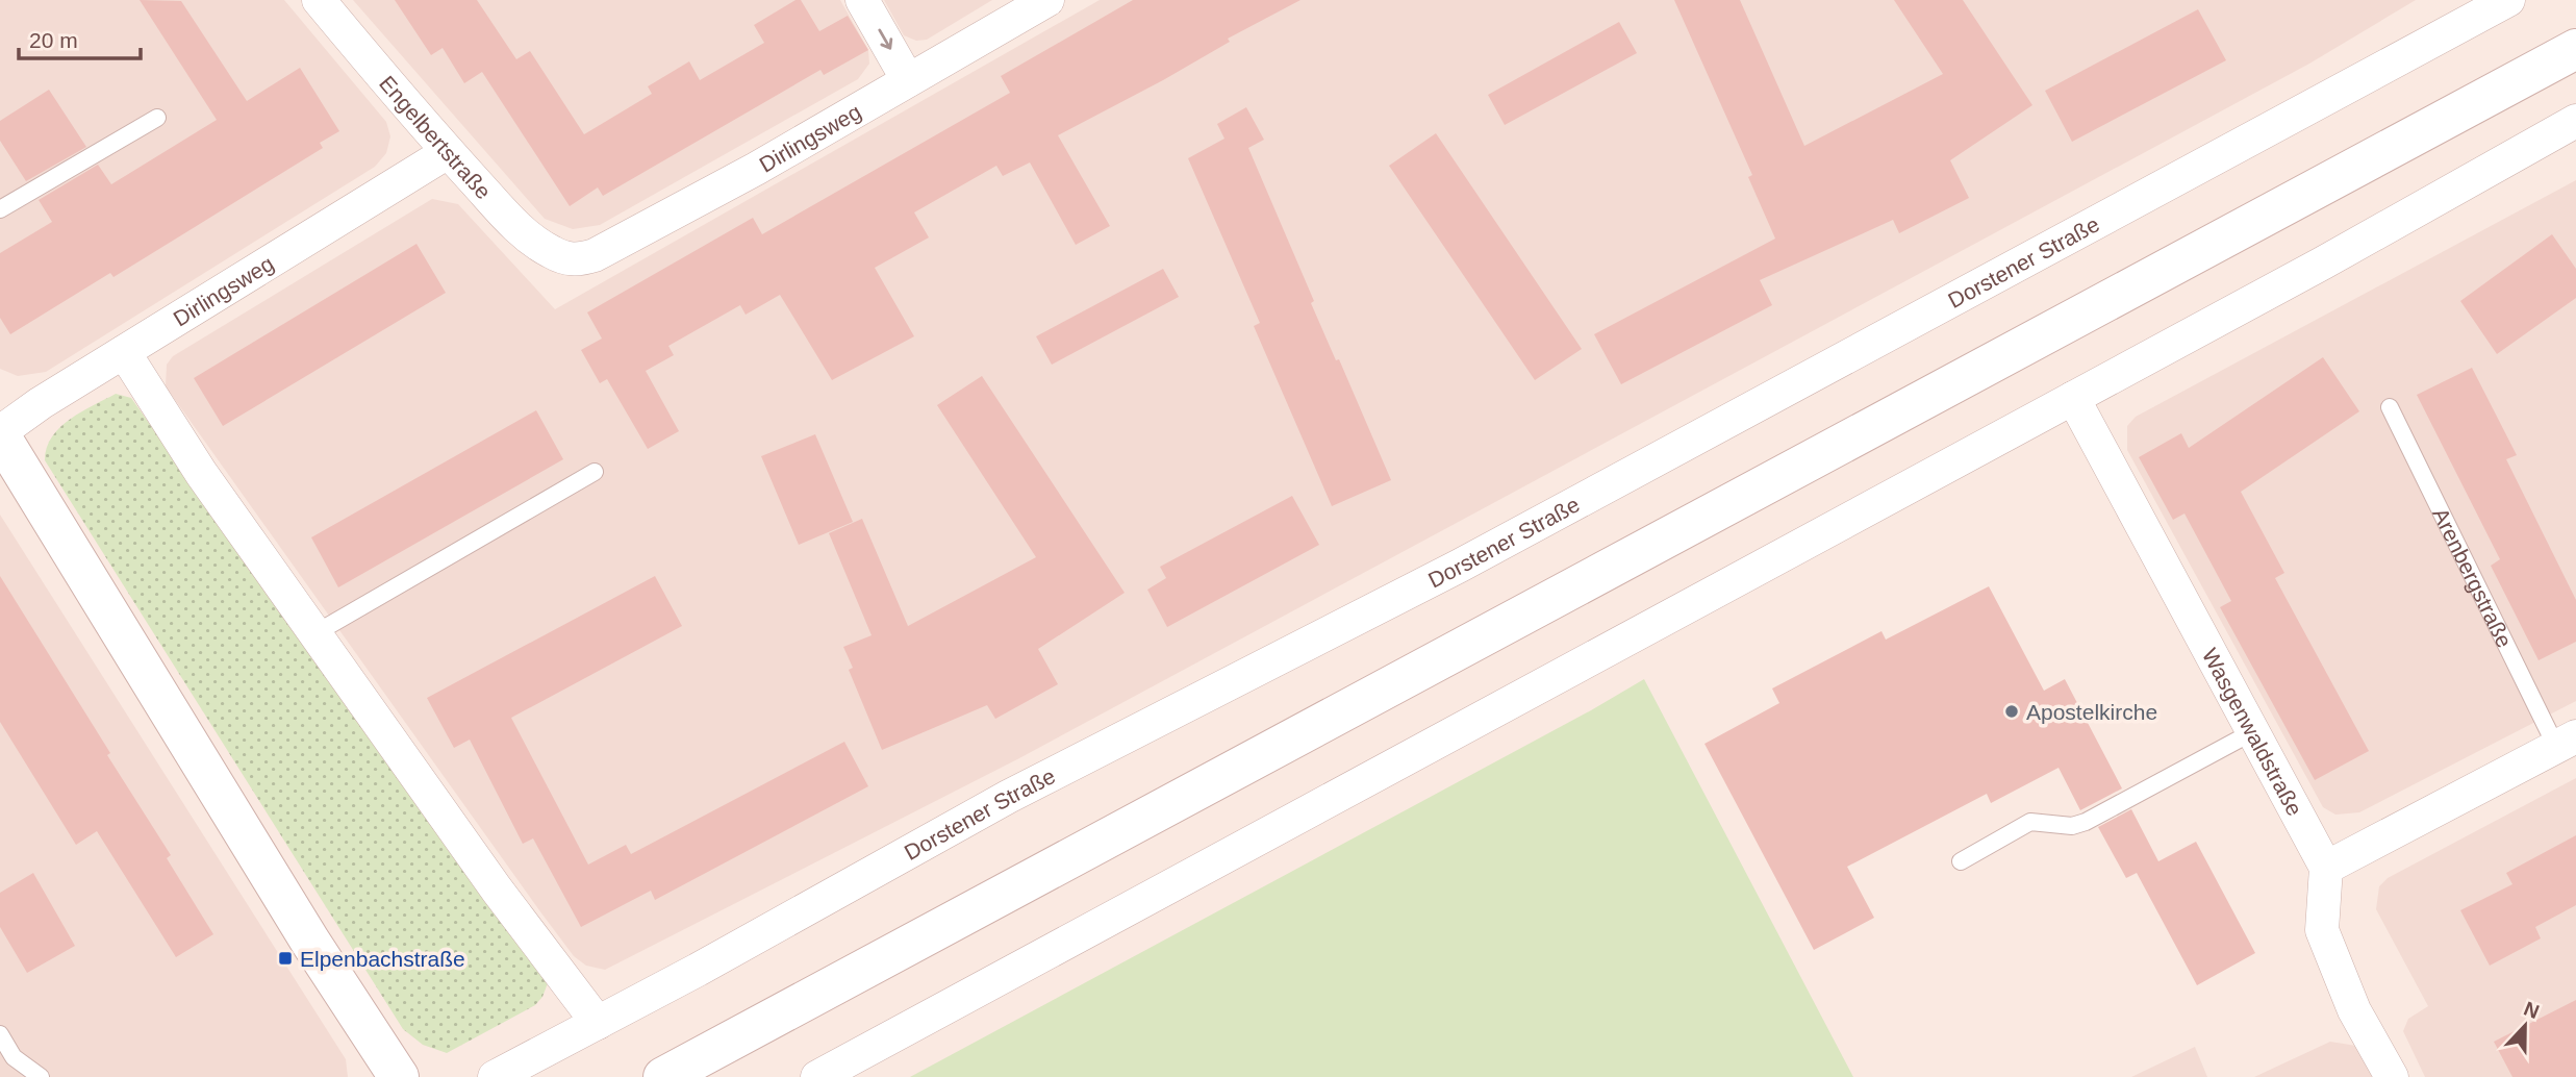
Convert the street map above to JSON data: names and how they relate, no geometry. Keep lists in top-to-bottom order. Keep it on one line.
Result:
{"streets":{"street":["Engelbertstraße","Dirlingsweg","Dorstener Straße","Arenbergstraße","Wasgenwaldstraße"]},"crossings":[["Engelbertstraße","Dirlingsweg"],["Arenbergstraße","Wasgenwaldstraße"]],"places":{"other":["Apostelkirche"],"transit":["Elpenbachstraße"]},"scale_bar":"20 m","north":"top"}
